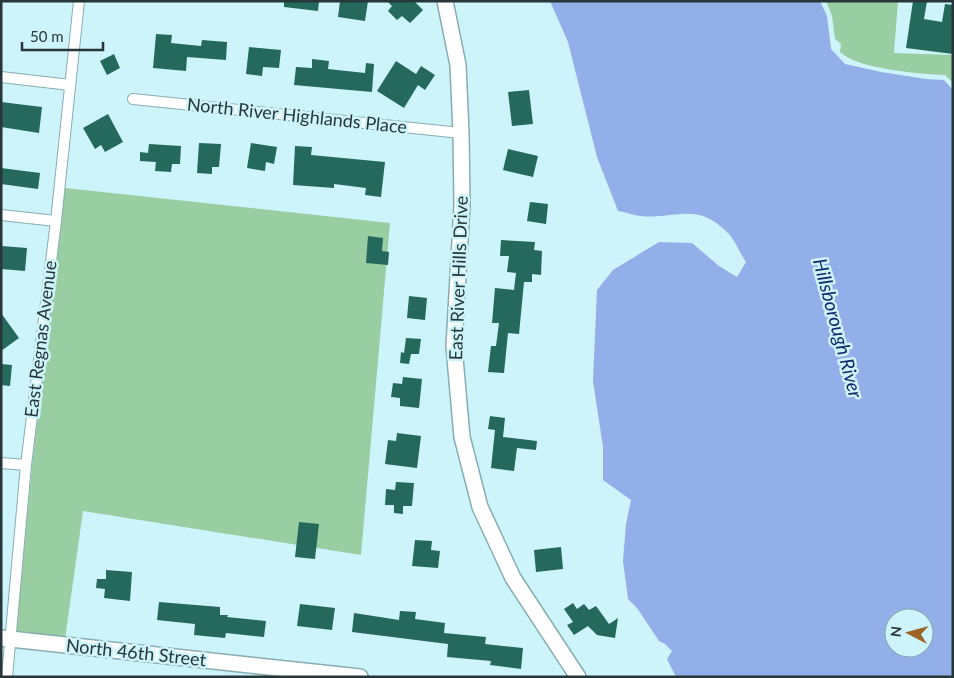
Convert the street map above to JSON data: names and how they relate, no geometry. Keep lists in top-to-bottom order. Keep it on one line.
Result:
{"streets":{"street":["North River Highlands Place","East River Hills Drive","East Regnas Avenue","North 46th Street"]},"crossings":[["North River Highlands Place","East River Hills Drive"],["East Regnas Avenue","North 46th Street"]],"water":["Hillsborough River"],"scale_bar":"50 m","north":"left"}
